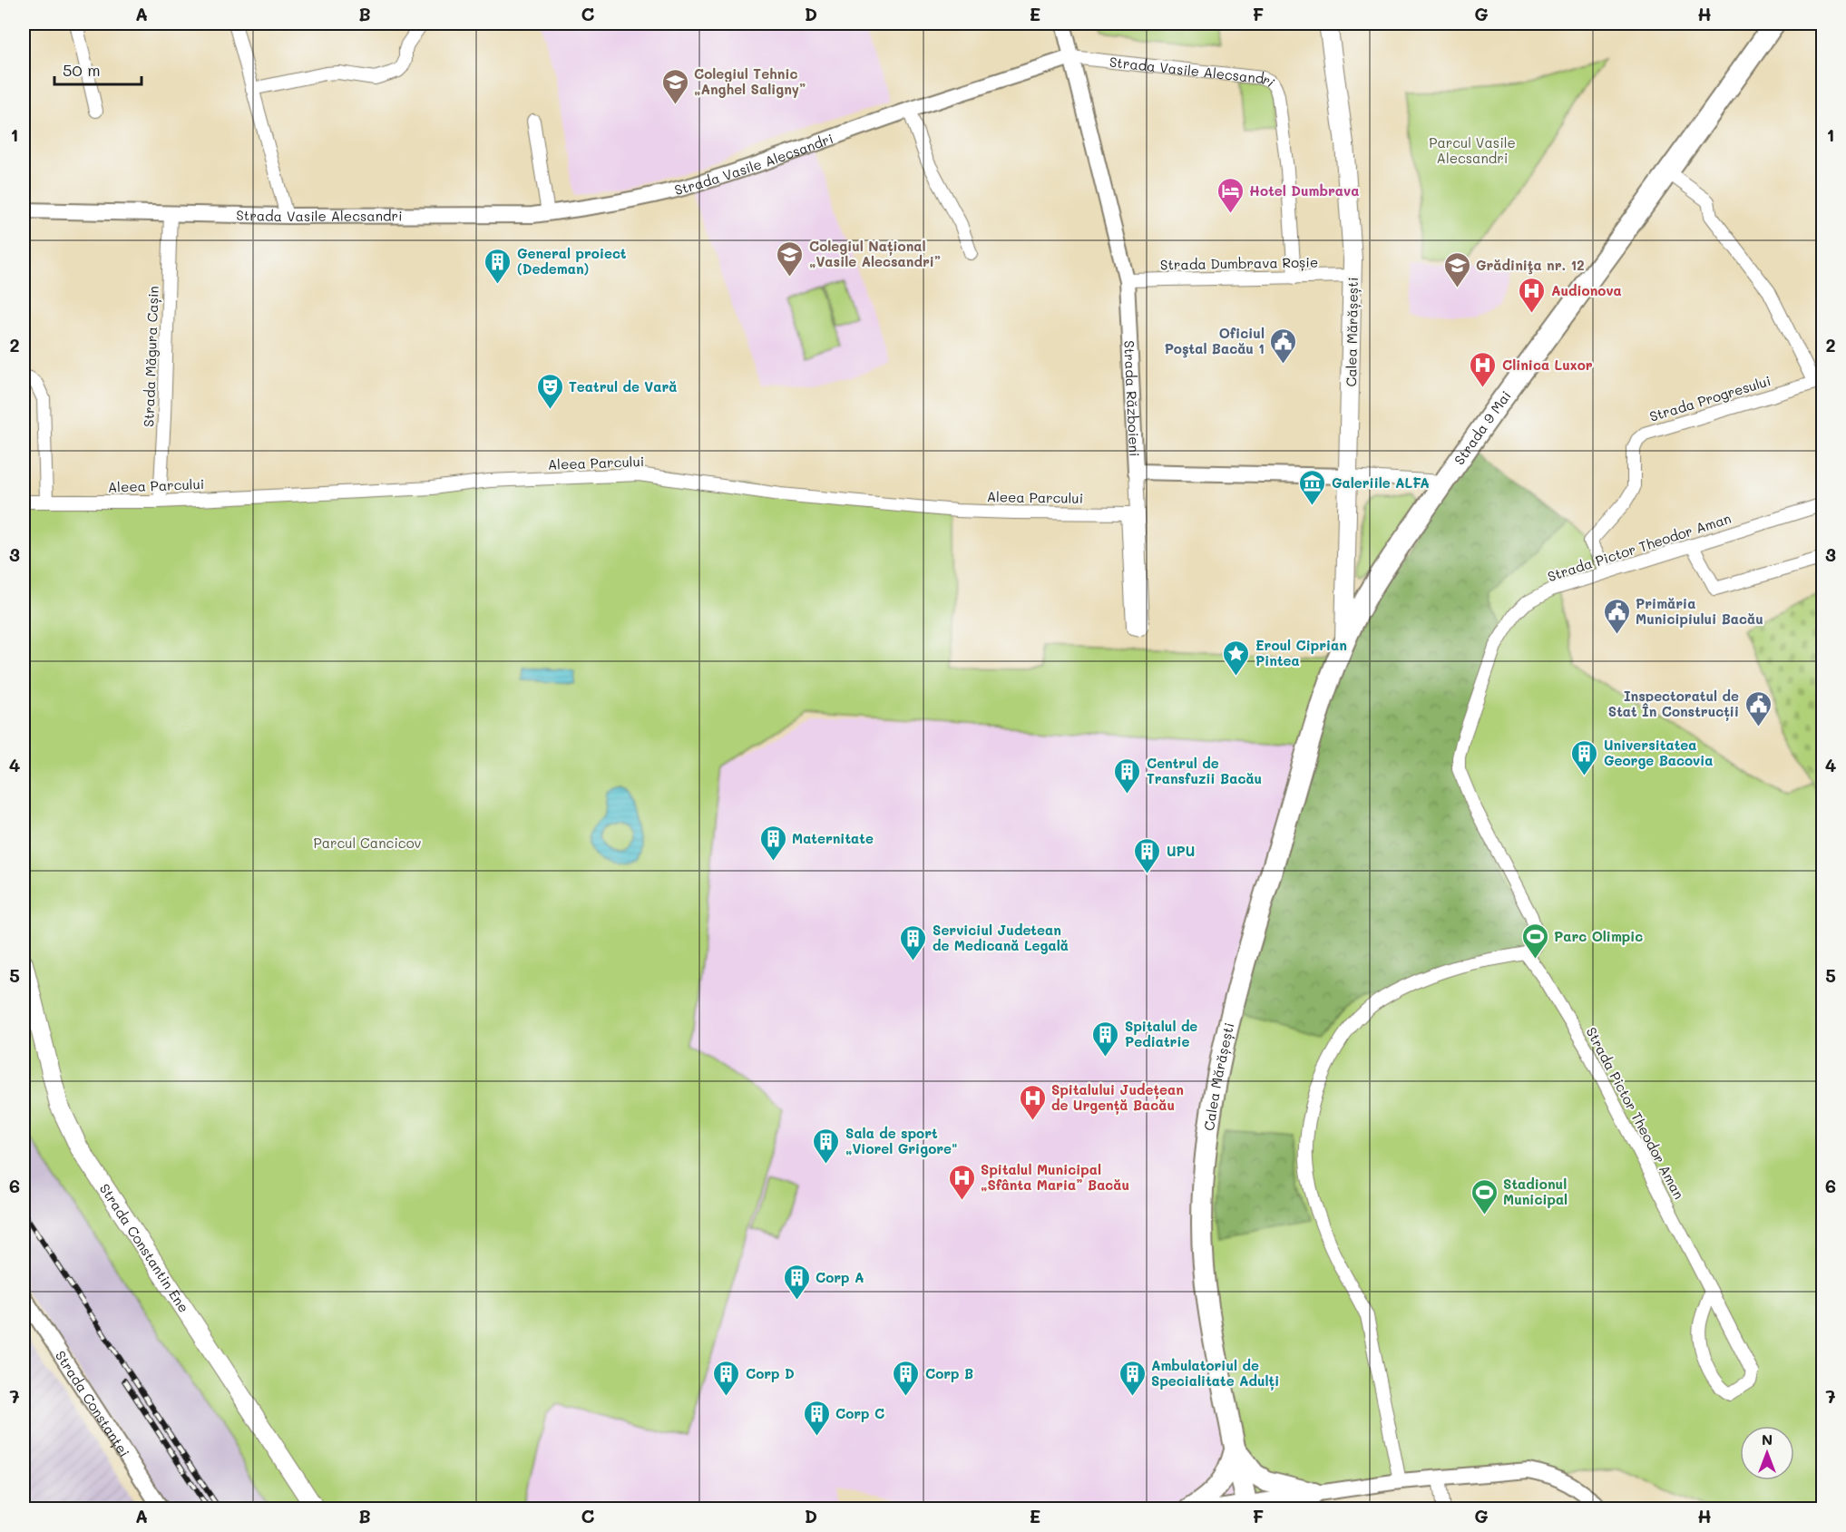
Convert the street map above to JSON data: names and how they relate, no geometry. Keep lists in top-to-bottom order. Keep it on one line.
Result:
{"streets":{"main road":["Calea Mărășești","Strada 9 Mai","Strada Constantin Ene"],"street":["Strada Vasile Alecsandri","Strada Dumbrava Roșie","Strada Măgura Cașin","Strada Războieni","Strada Progresului","Aleea Parcului","Strada Pictor Theodor Aman","Strada Constanței"]},"crossings":[["Strada Vasile Alecsandri","Strada Dumbrava Roșie"],["Strada Vasile Alecsandri","Strada Măgura Cașin"],["Strada Vasile Alecsandri","Strada Războieni"],["Strada Dumbrava Roșie","Calea Mărășești"],["Strada Dumbrava Roșie","Strada Războieni"],["Calea Mărășești","Strada Războieni"],["Calea Mărășești","Strada 9 Mai"],["Strada Măgura Cașin","Aleea Parcului"],["Strada Războieni","Strada 9 Mai"],["Strada Progresului","Strada 9 Mai"],["Strada Progresului","Strada Pictor Theodor Aman"]],"parks":["Parcul Vasile Alecsandri","Parcul Cancicov"],"places":{"school or university":["Colegiul Tehnic „Anghel Saligny”","Colegiul Național „Vasile Alecsandri”","Grădiniţa nr. 12"],"hotel":["Hotel Dumbrava"],"building":["General proiect (Dedeman)","Universitatea George Bacovia","Centrul de Transfuzii Bacău","Maternitate","UPU","Serviciul Judetean de Medicană Legală","Spitalul de Pediatrie","Sala de sport „Viorel Grigore\"","Corp A","Corp D","Corp B","Ambulatoriul de Specialitate Adulți","Corp C"],"hospital":["Audionova","Clinica Luxor","Spitalului Județean de Urgență Bacău","Spitalul Municipal „Sfânta Maria” Bacău"],"public building":["Oficiul Poştal Bacău 1","Primăria Municipiului Bacău","Inspectoratul de Stat În Construcții"],"theatre":["Teatrul de Vară"],"museum":["Galeriile ALFA"],"place":["Eroul Ciprian Pintea"],"sports":["Parc Olimpic","Stadionul Municipal"]},"scale_bar":"50 m","north":"top","grid":{"columns":["A","B","C","D","E","F","G","H"],"rows":["1","2","3","4","5","6","7"]}}
